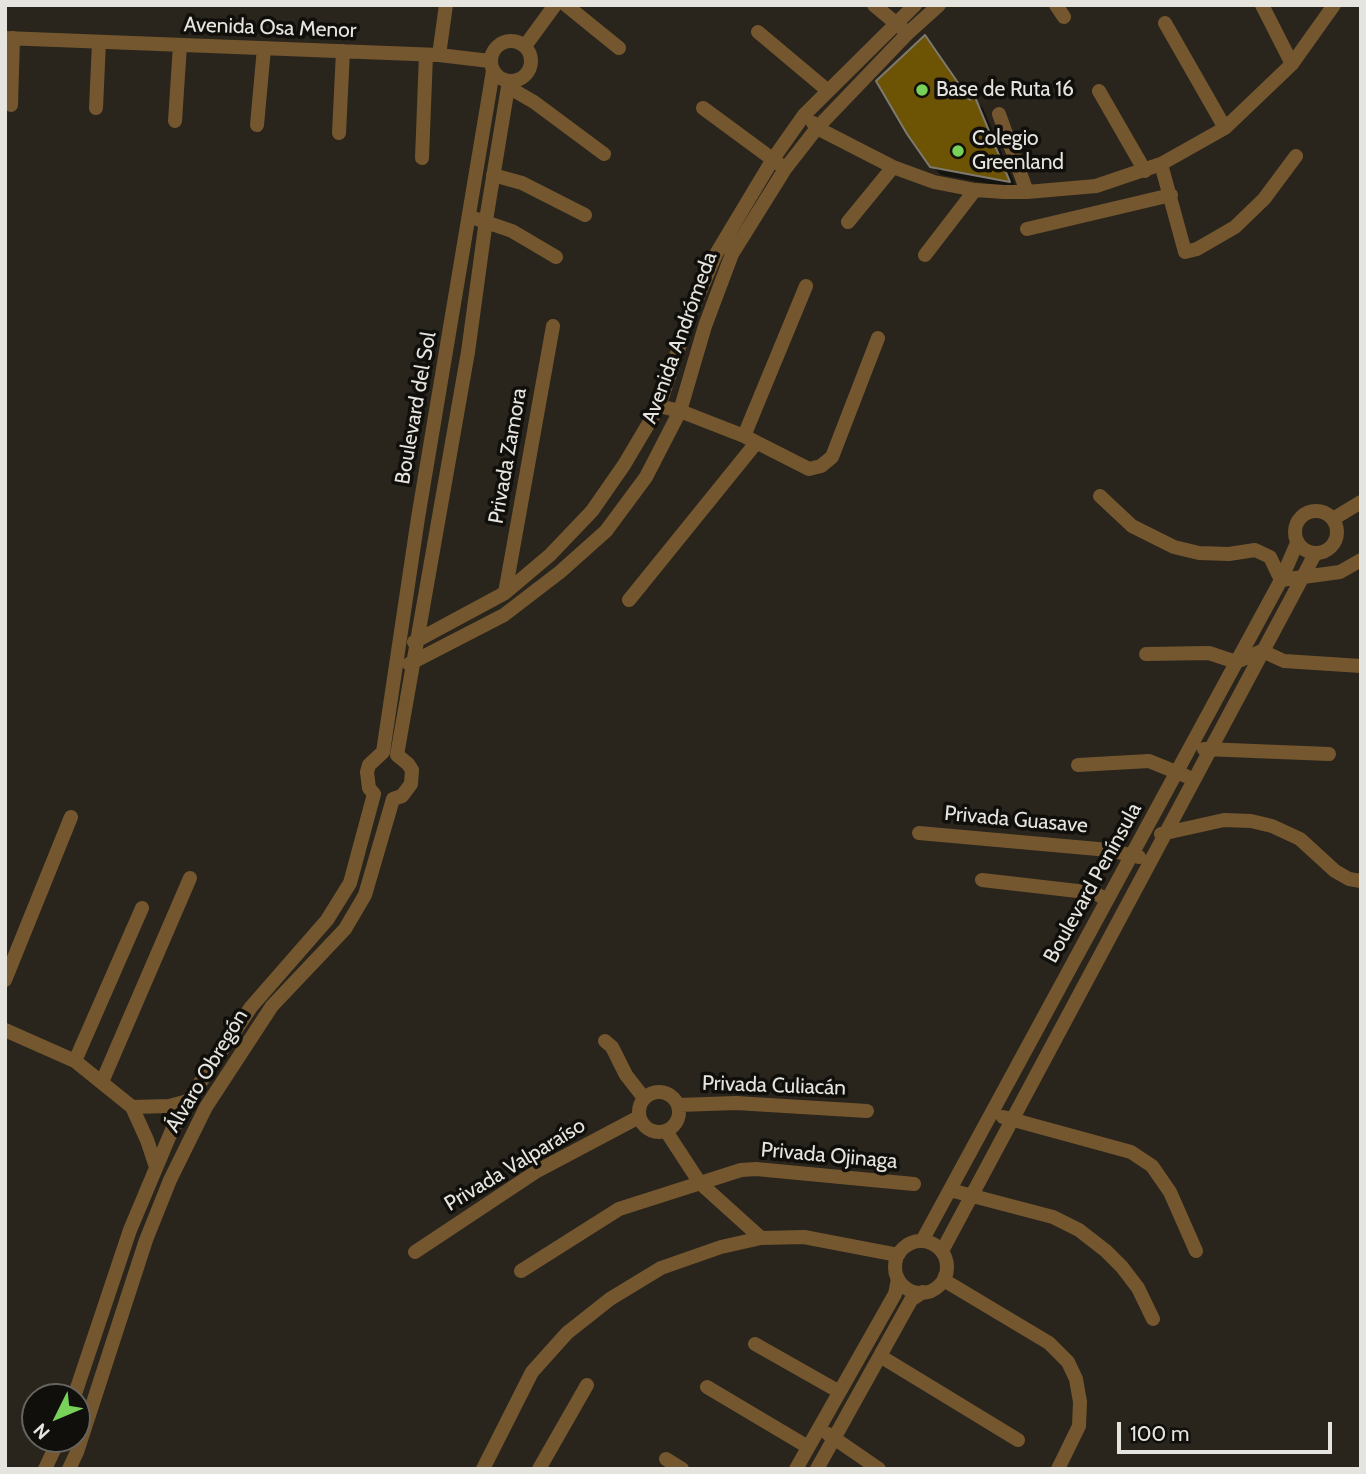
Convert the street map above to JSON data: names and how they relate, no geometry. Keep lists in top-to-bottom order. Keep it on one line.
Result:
{"streets":{"street":["Avenida Osa Menor","Avenida Andrómeda","Boulevard del Sol","Privada Zamora","Privada Guasave","Boulevard Península","Álvaro Obregón","Privada Culiacán","Privada Ojinaga","Privada Valparaíso"]},"crossings":[["Avenida Osa Menor","Boulevard del Sol"],["Avenida Andrómeda","Boulevard del Sol"],["Avenida Andrómeda","Privada Zamora"],["Boulevard del Sol","Álvaro Obregón"],["Privada Guasave","Boulevard Península"],["Privada Culiacán","Privada Valparaíso"]],"places":["Base de Ruta 16","Colegio Greenland"],"scale_bar":"100 m","north":"bottom left"}
